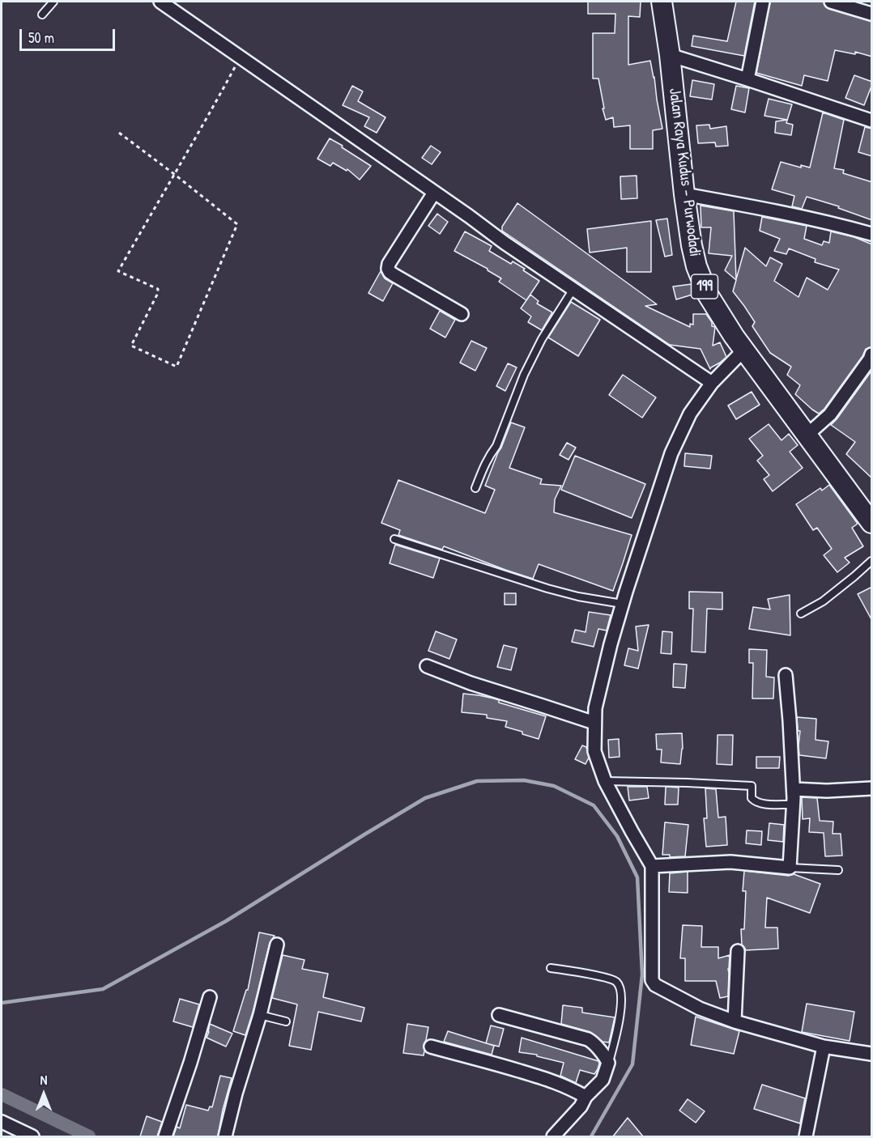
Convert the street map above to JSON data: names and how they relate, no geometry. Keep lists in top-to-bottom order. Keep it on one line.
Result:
{"streets":{"main road":["Jalan Raya Kudus - Purwodadi","199"]},"scale_bar":"50 m","north":"top"}
